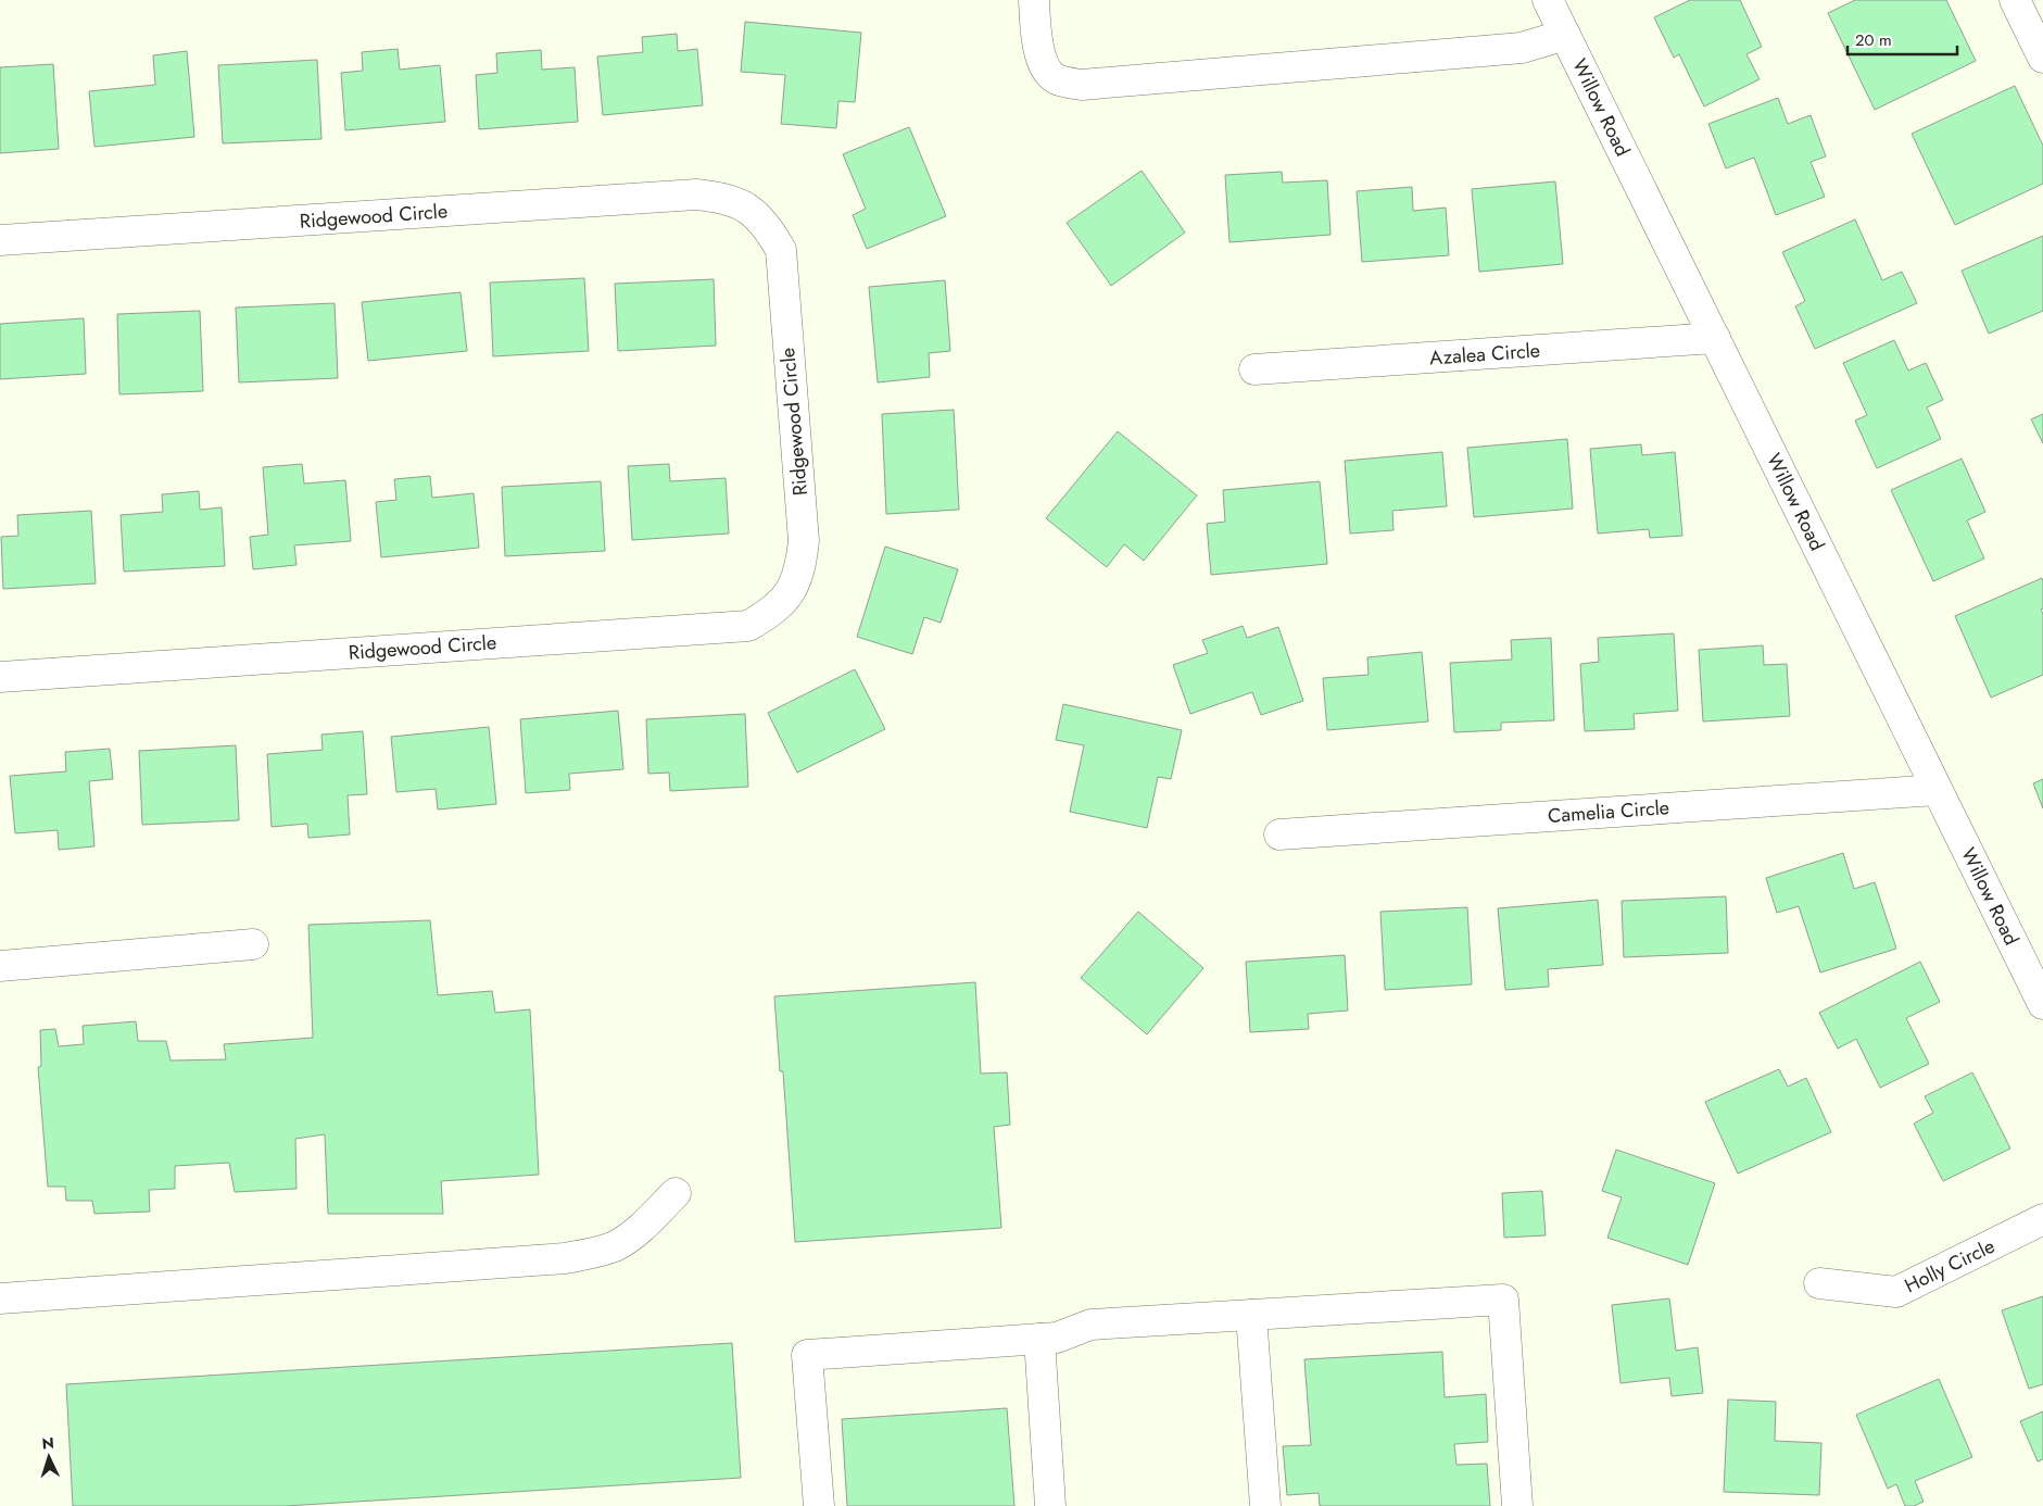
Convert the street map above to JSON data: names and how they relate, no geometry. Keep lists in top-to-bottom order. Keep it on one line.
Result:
{"streets":{"street":["Willow Road","Ridgewood Circle","Azalea Circle","Camelia Circle","Holly Circle"]},"crossings":[["Willow Road","Azalea Circle"],["Willow Road","Camelia Circle"]],"scale_bar":"20 m","north":"top"}
